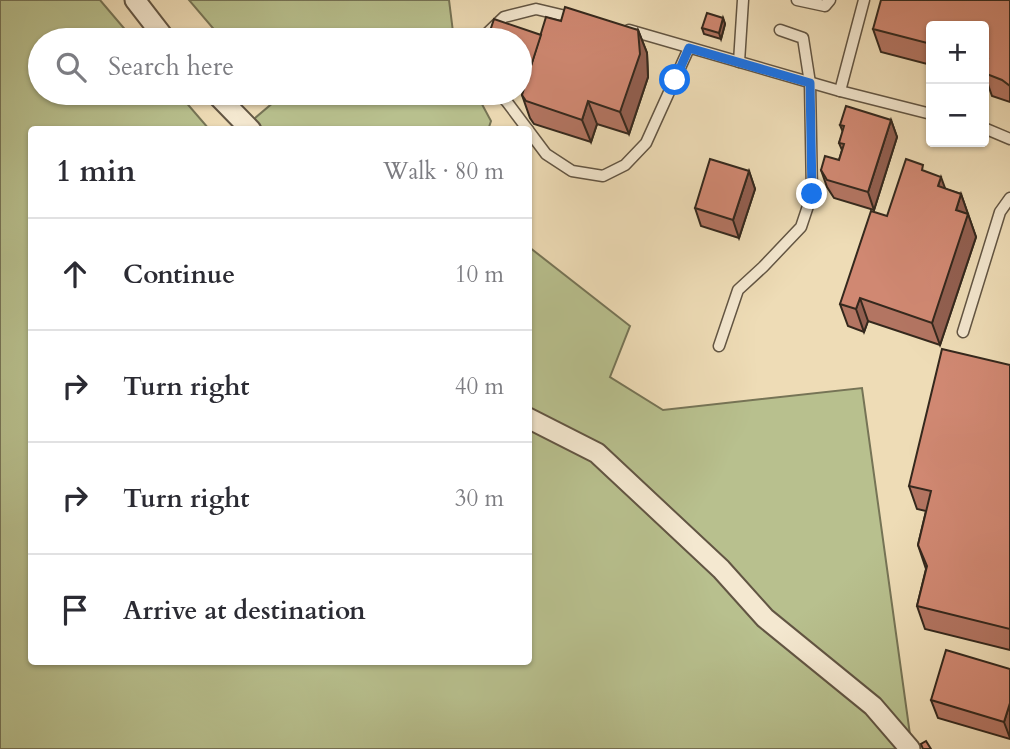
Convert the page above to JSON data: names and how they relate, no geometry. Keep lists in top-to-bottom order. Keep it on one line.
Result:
{"page":{"map_buttons":["+","−"],"search":"Search here","heading":["1 min","Walk · 80 m"],"list":[["Continue","10 m"],["Turn right","40 m"],["Turn right","30 m"],"Arrive at destination"]}}
